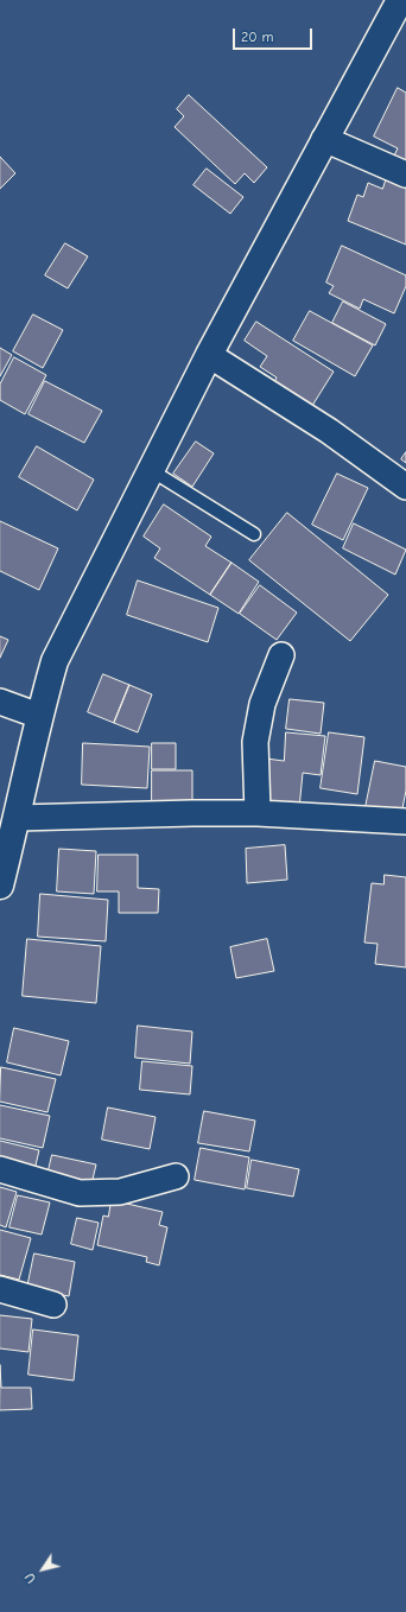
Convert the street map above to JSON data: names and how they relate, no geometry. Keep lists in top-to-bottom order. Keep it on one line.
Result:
{"scale_bar":"20 m","north":"bottom left"}
